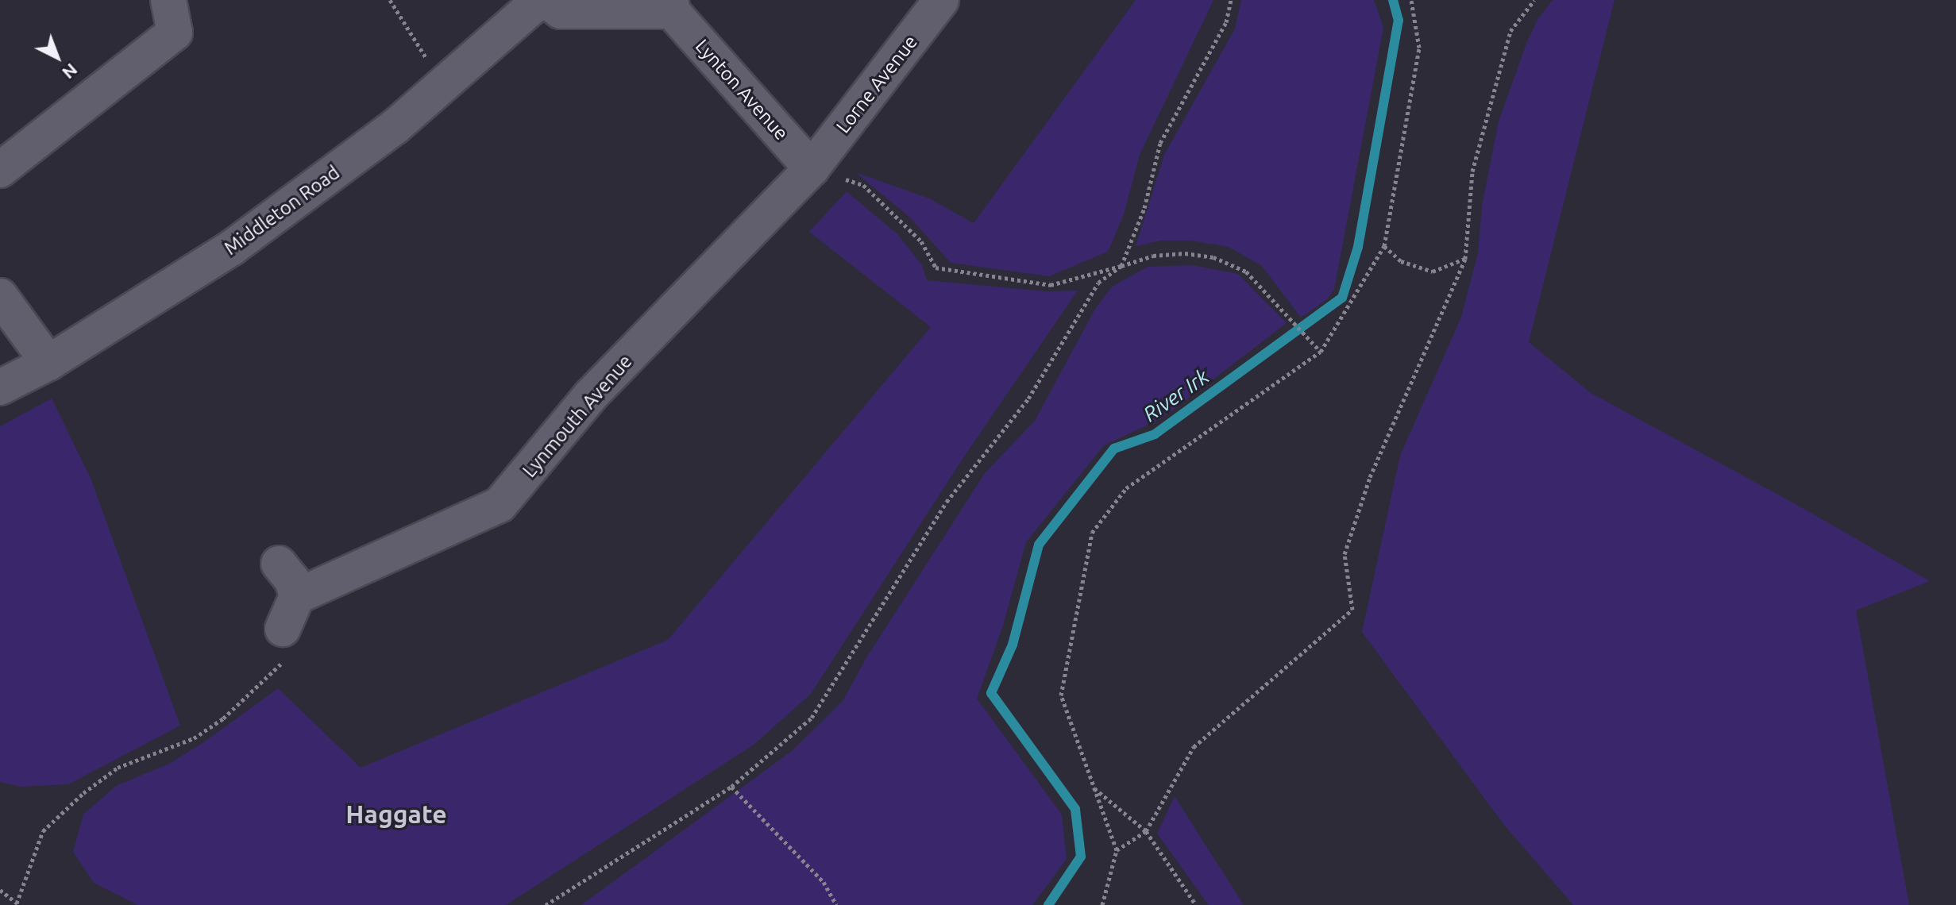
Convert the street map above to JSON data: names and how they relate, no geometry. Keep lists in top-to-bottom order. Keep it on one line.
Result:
{"streets":{"street":["Lorne Avenue","Lynton Avenue","Middleton Road","Lynmouth Avenue"]},"crossings":[["Lorne Avenue","Lynton Avenue"],["Lorne Avenue","Lynmouth Avenue"],["Lynton Avenue","Lynmouth Avenue"]],"districts":["Haggate"],"water":["River Irk"],"north":"bottom right"}
